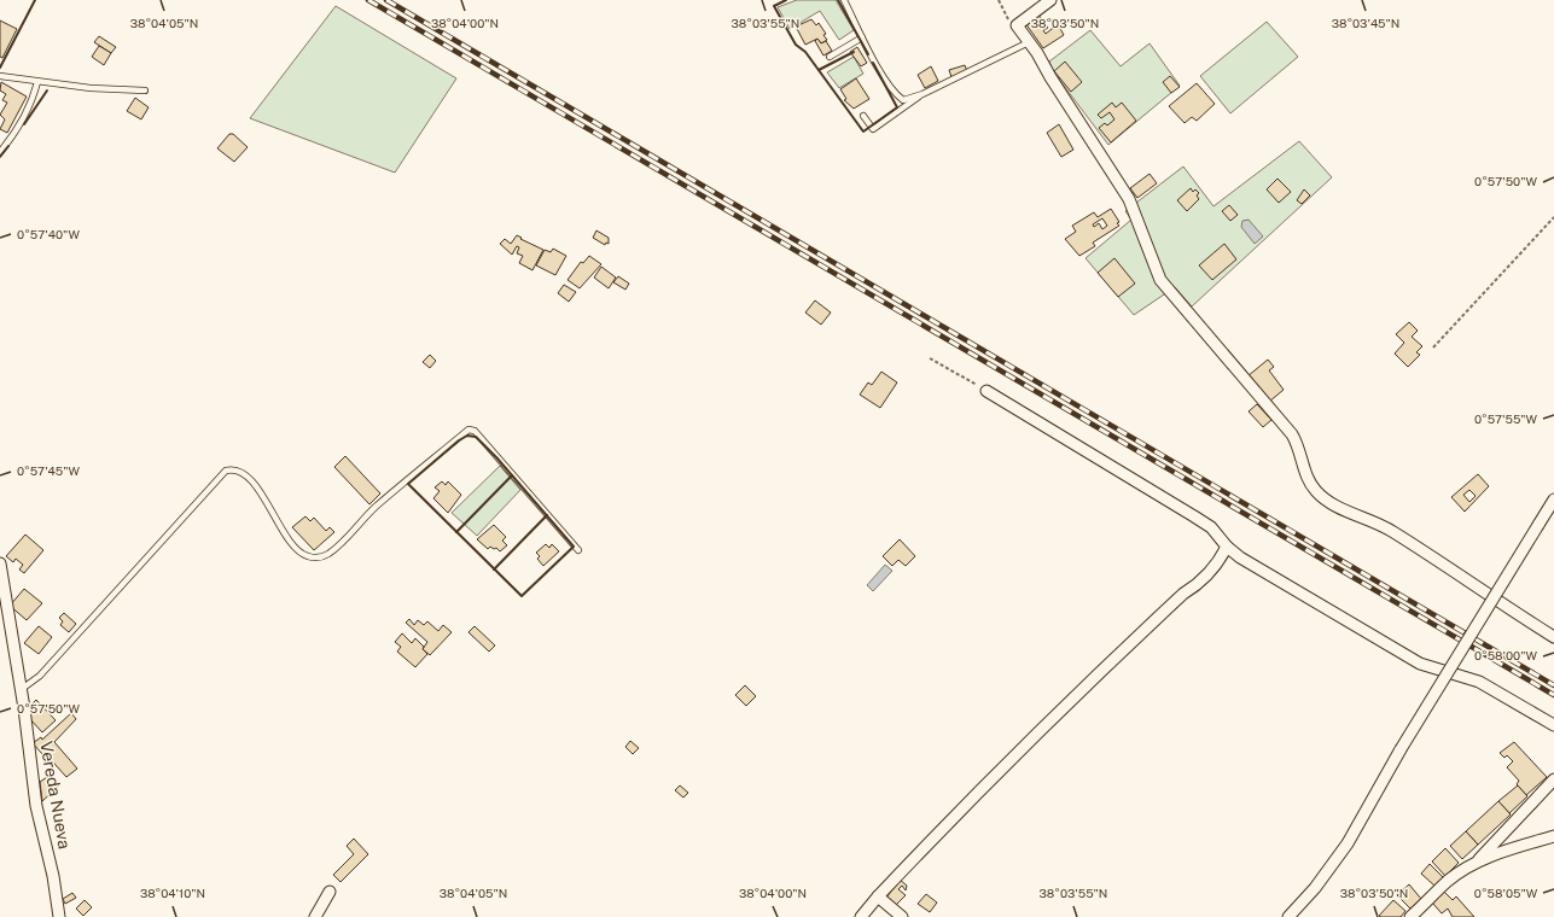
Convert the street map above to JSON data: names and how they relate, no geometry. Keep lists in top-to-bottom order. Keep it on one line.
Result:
{"streets":{"street":["Vereda Nueva"]},"coordinates":["38°04'05\"N","38°04'00\"N","38°03'55\"N","38°03'50\"N","38°03'45\"N","0°57'50\"W","0°57'40\"W","0°57'55\"W","0°57'45\"W","0°58'00\"W","0°58'05\"W","38°04'10\"N"]}
